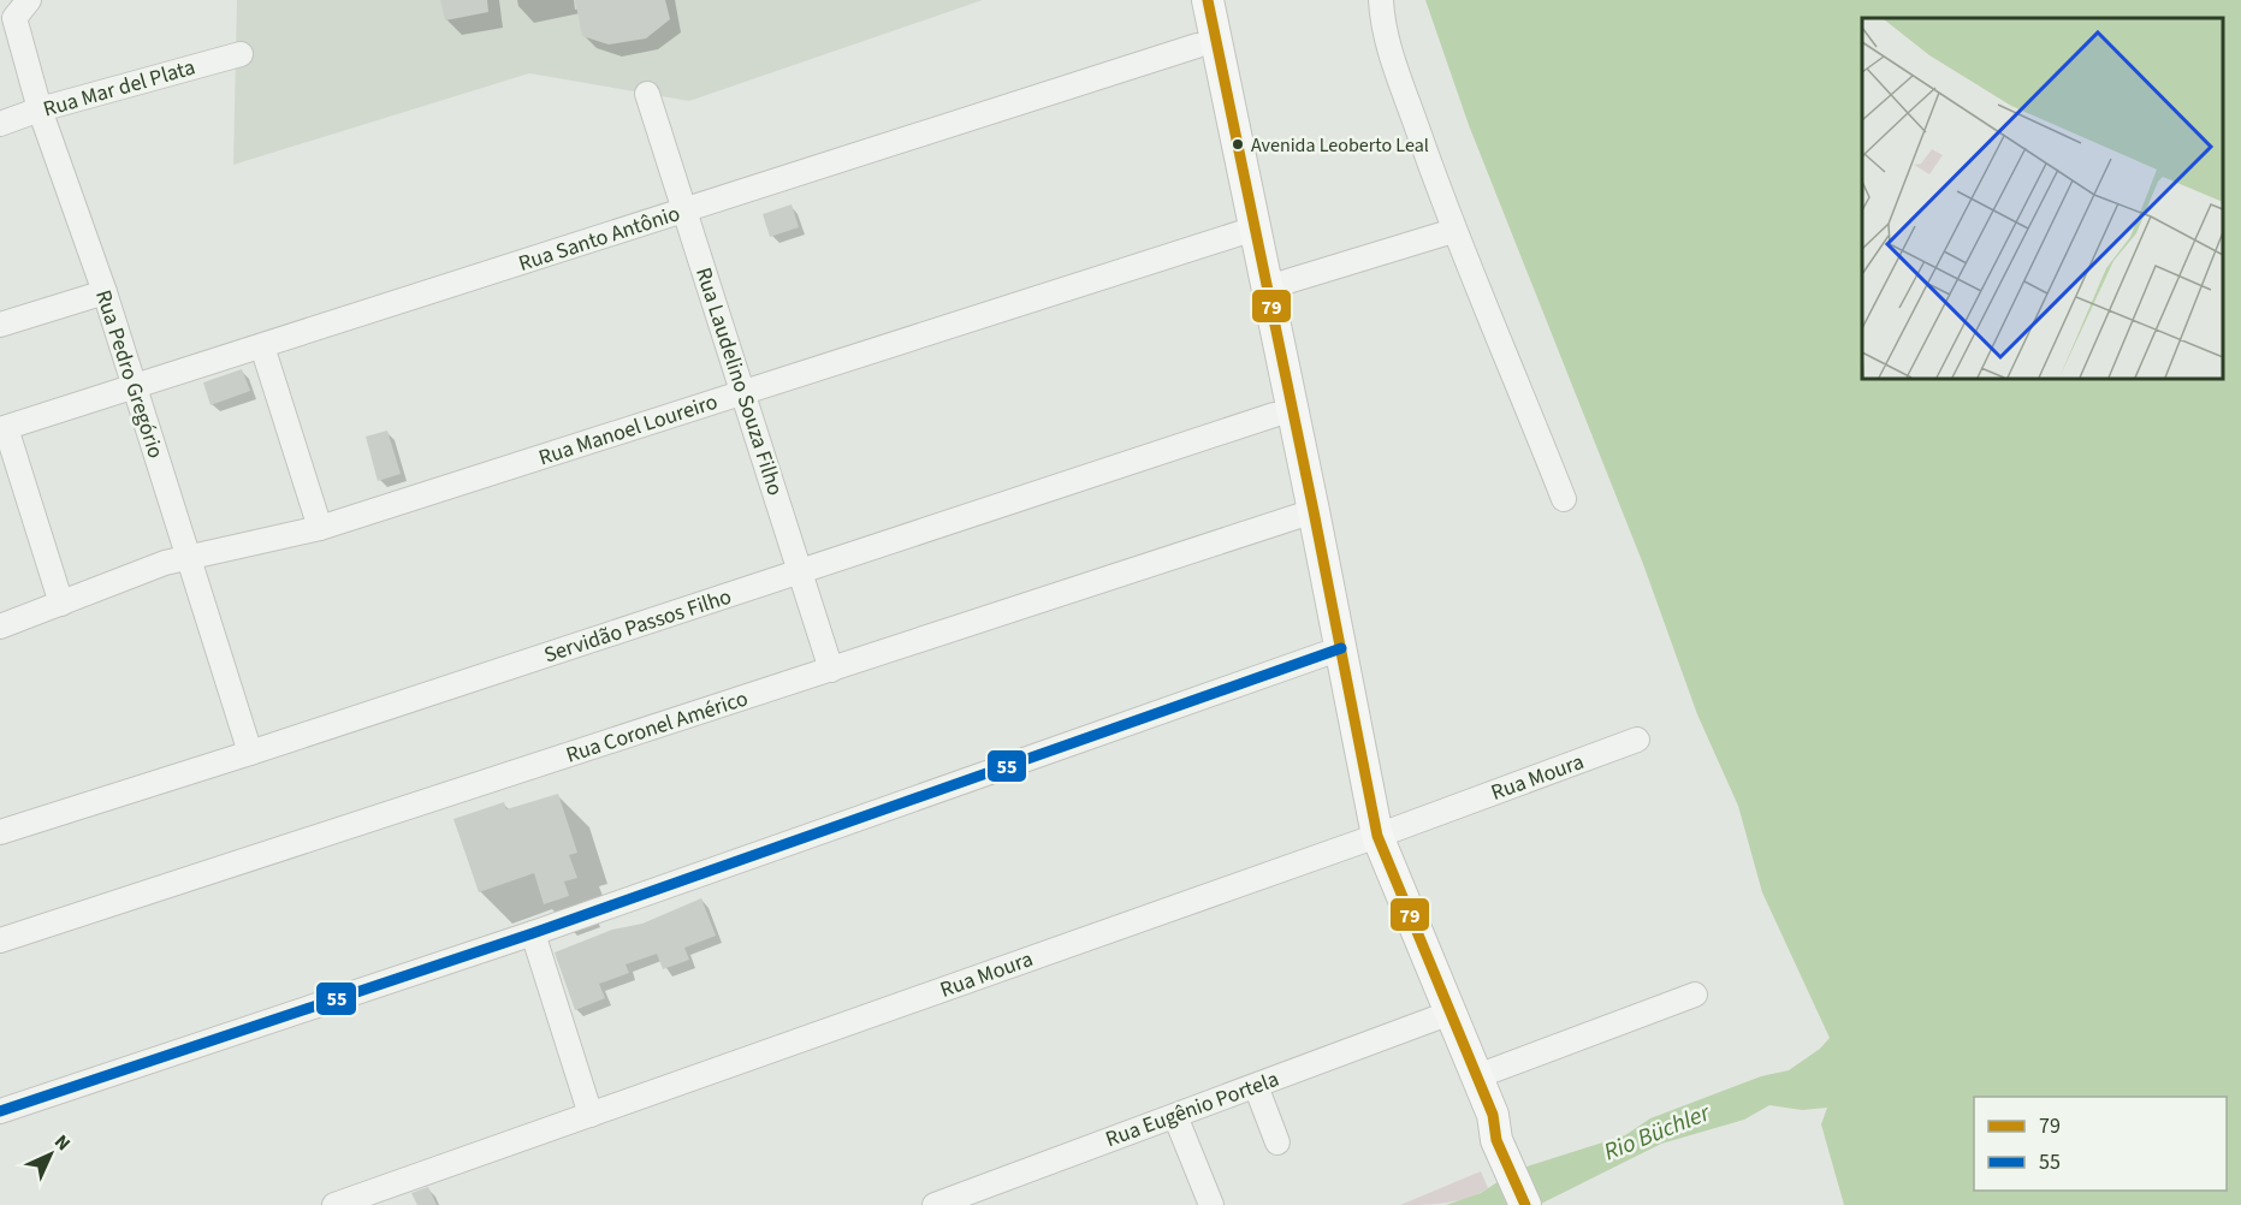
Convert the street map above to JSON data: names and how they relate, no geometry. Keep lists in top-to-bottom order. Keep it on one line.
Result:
{"streets":{"street":["Rua Mar del Plata","Rua Santo Antônio","Rua Pedro Gregório","Rua Laudelino Souza Filho","Rua Manoel Loureiro","Servidão Passos Filho","Rua Coronel Américo","Rua Moura","Rua Eugênio Portela"]},"crossings":[["Rua Mar del Plata","Rua Pedro Gregório"],["Rua Santo Antônio","Rua Pedro Gregório"],["Rua Santo Antônio","Rua Laudelino Souza Filho"],["Rua Pedro Gregório","Rua Manoel Loureiro"],["Rua Pedro Gregório","Servidão Passos Filho"],["Rua Laudelino Souza Filho","Rua Manoel Loureiro"],["Rua Laudelino Souza Filho","Servidão Passos Filho"],["Rua Laudelino Souza Filho","Rua Coronel Américo"]],"water":["Rio Büchler"],"places":["Avenida Leoberto Leal"],"lines":["transit line 79","transit line 55"],"legend":["79","55"],"north":"top right"}
